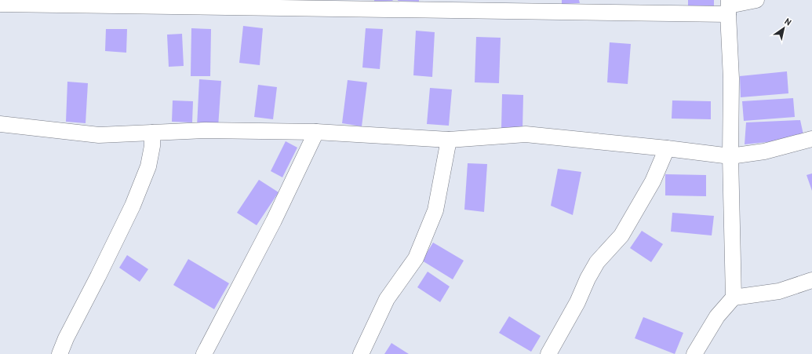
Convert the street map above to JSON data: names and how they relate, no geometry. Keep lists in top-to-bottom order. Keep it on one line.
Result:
{"north":"top right"}
